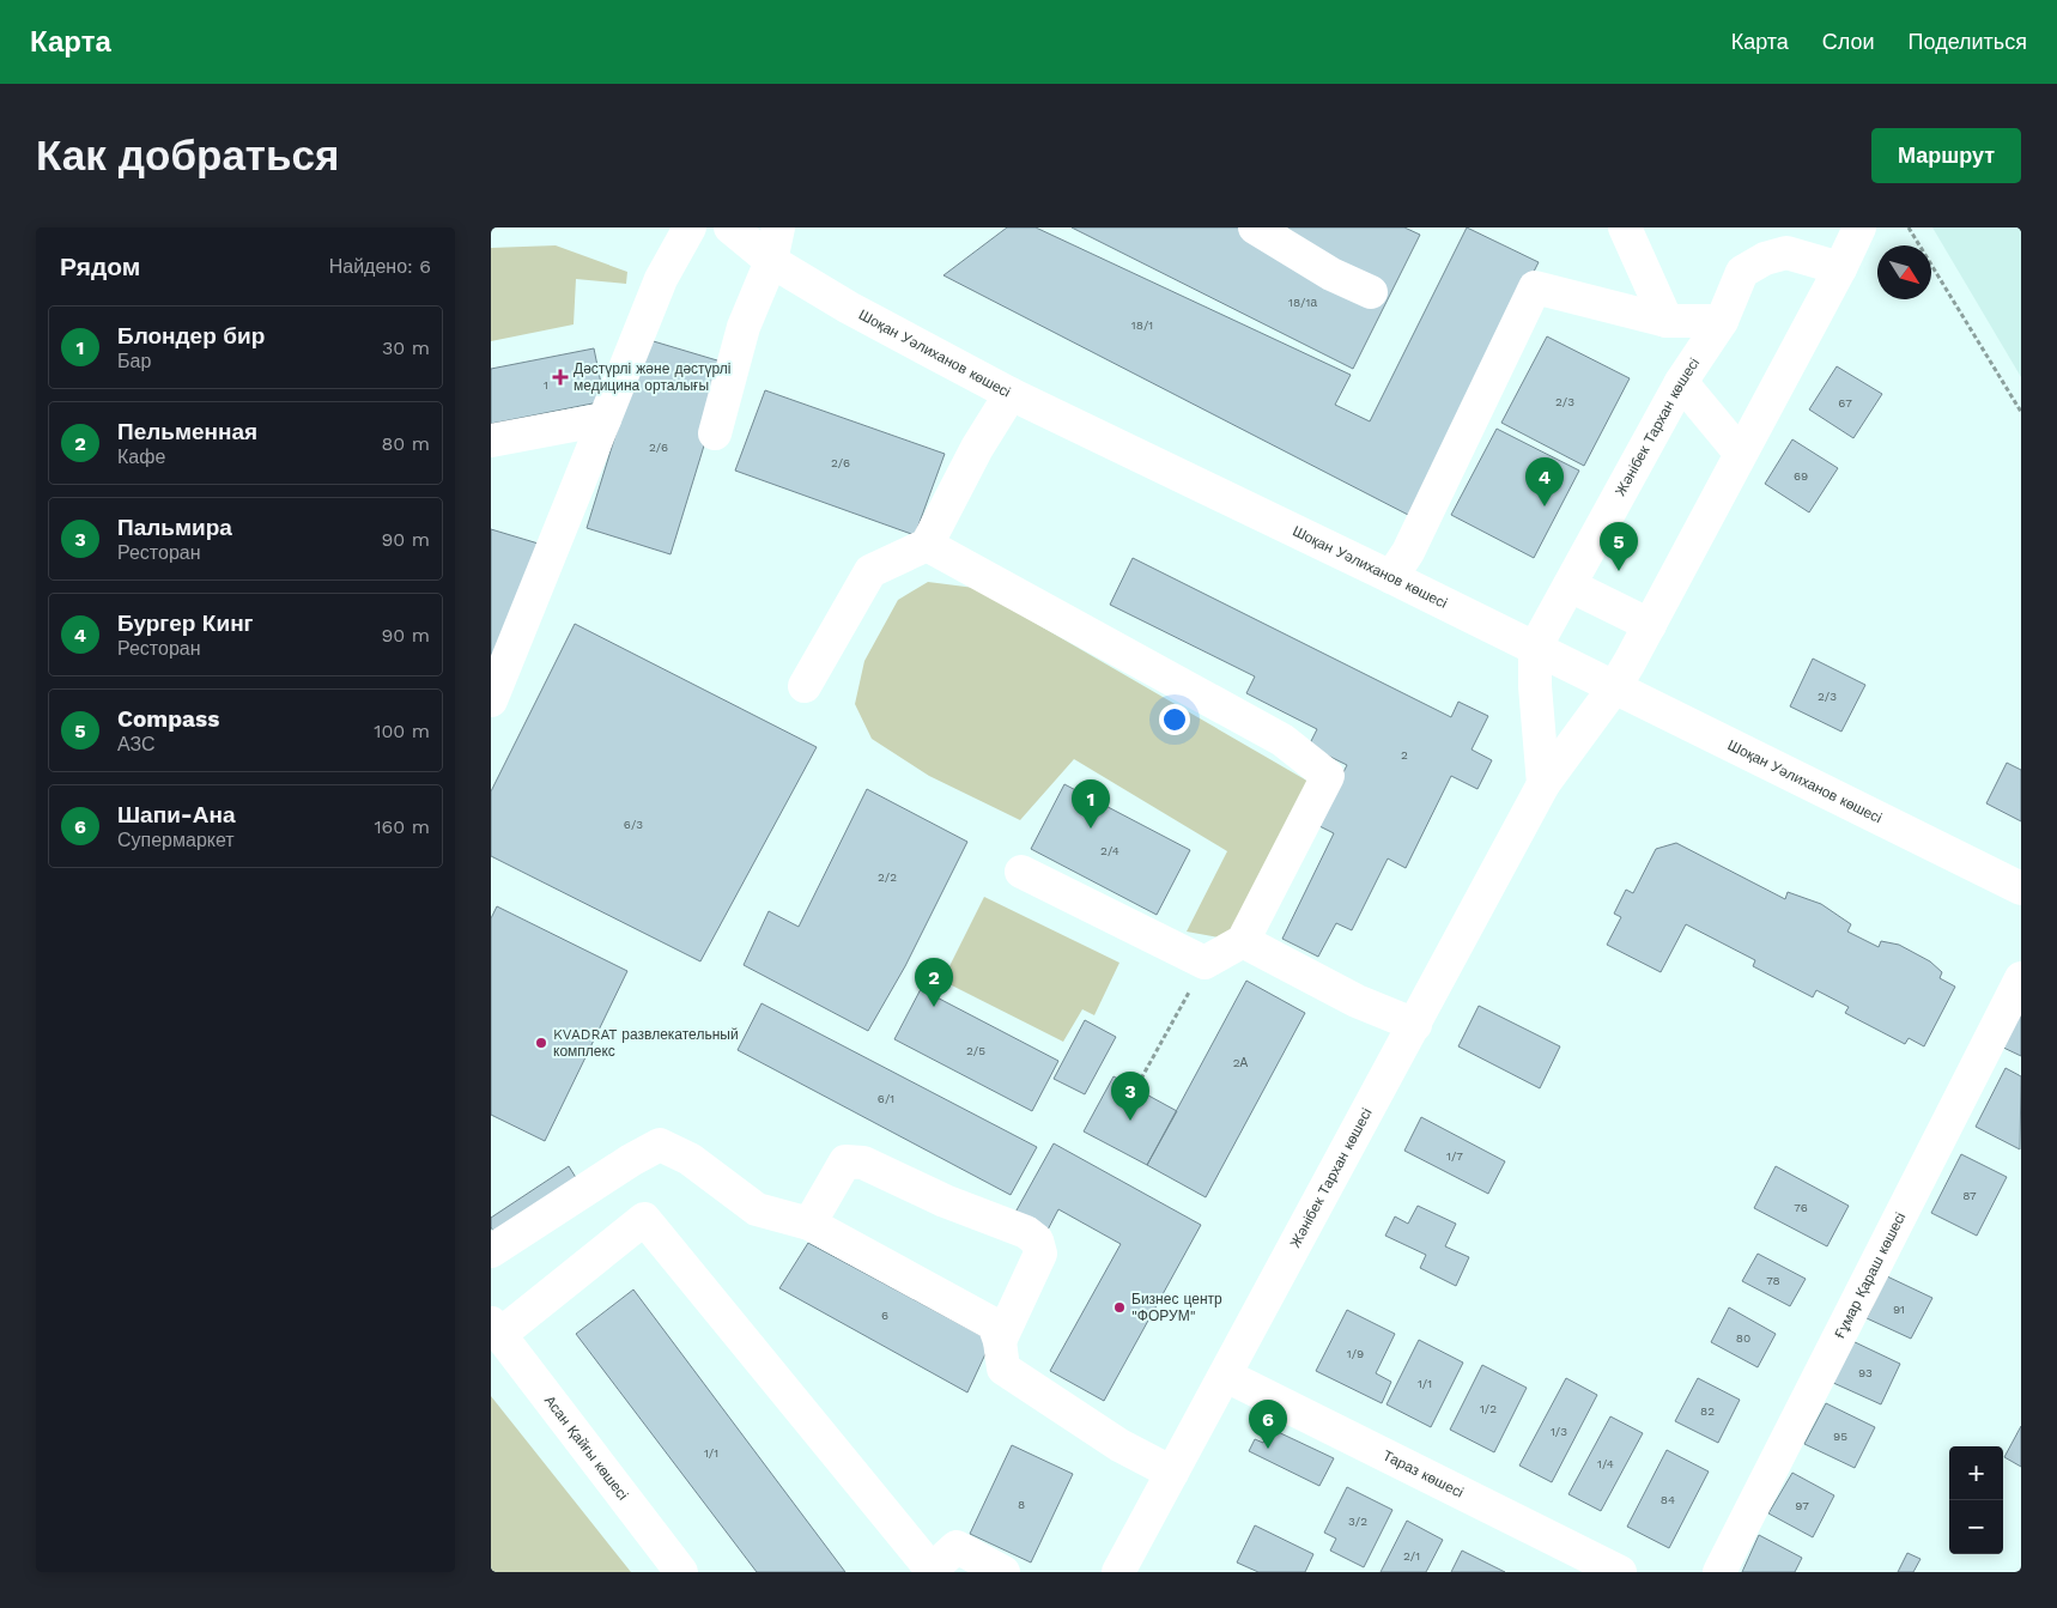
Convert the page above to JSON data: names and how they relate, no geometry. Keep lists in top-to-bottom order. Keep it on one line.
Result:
{"streets":{"street":["Шоқан Уәлиханов көшесі","Жәнібек Тархан көшесі","Ғұмар Қараш көшесі","Асан Қайғы көшесі","Тараз көшесі"]},"crossings":[["Шоқан Уәлиханов көшесі","Жәнібек Тархан көшесі"],["Жәнібек Тархан көшесі","Тараз көшесі"]],"places":{"health":["Дәстүрлі және дәстүрлі медицина орталығы"],"other":["KVADRAT развлекательный комплекс","Бизнес центр \"ФОРУМ\""]},"house_numbers":["18/1а","18/1","1","2/3","67","2/6","2/6","69","2/3","2","6/3","2/4","2/2","2/5","2А","6/1","1/7","87","76","78","91","6","80","1/9","93","1/1","1/2","82","1/3","95","1/1","1/4","84","8","97","3/2","2/1"],"north":"bottom right","page":{"header":"Карта","nav":["Карта","Слои","Поделиться"],"buttons":"Маршрут","title":"Как добраться","heading":["Рядом","Найдено: 6"],"list":[{"mark":"1","name":"Блондер бир","note":"Бар","value":"30 m"},{"mark":"2","name":"Пельменная","note":"Кафе","value":"80 m"},{"mark":"3","name":"Пальмира","note":"Ресторан","value":"90 m"},{"mark":"4","name":"Бургер Кинг","note":"Ресторан","value":"90 m"},{"mark":"5","name":"Compass","note":"АЗС","value":"100 m"},{"mark":"6","name":"Шапи-Ана","note":"Супермаркет","value":"160 m"}],"pins":["4","5","1","2","3","6"],"map_buttons":["+","−"]}}
